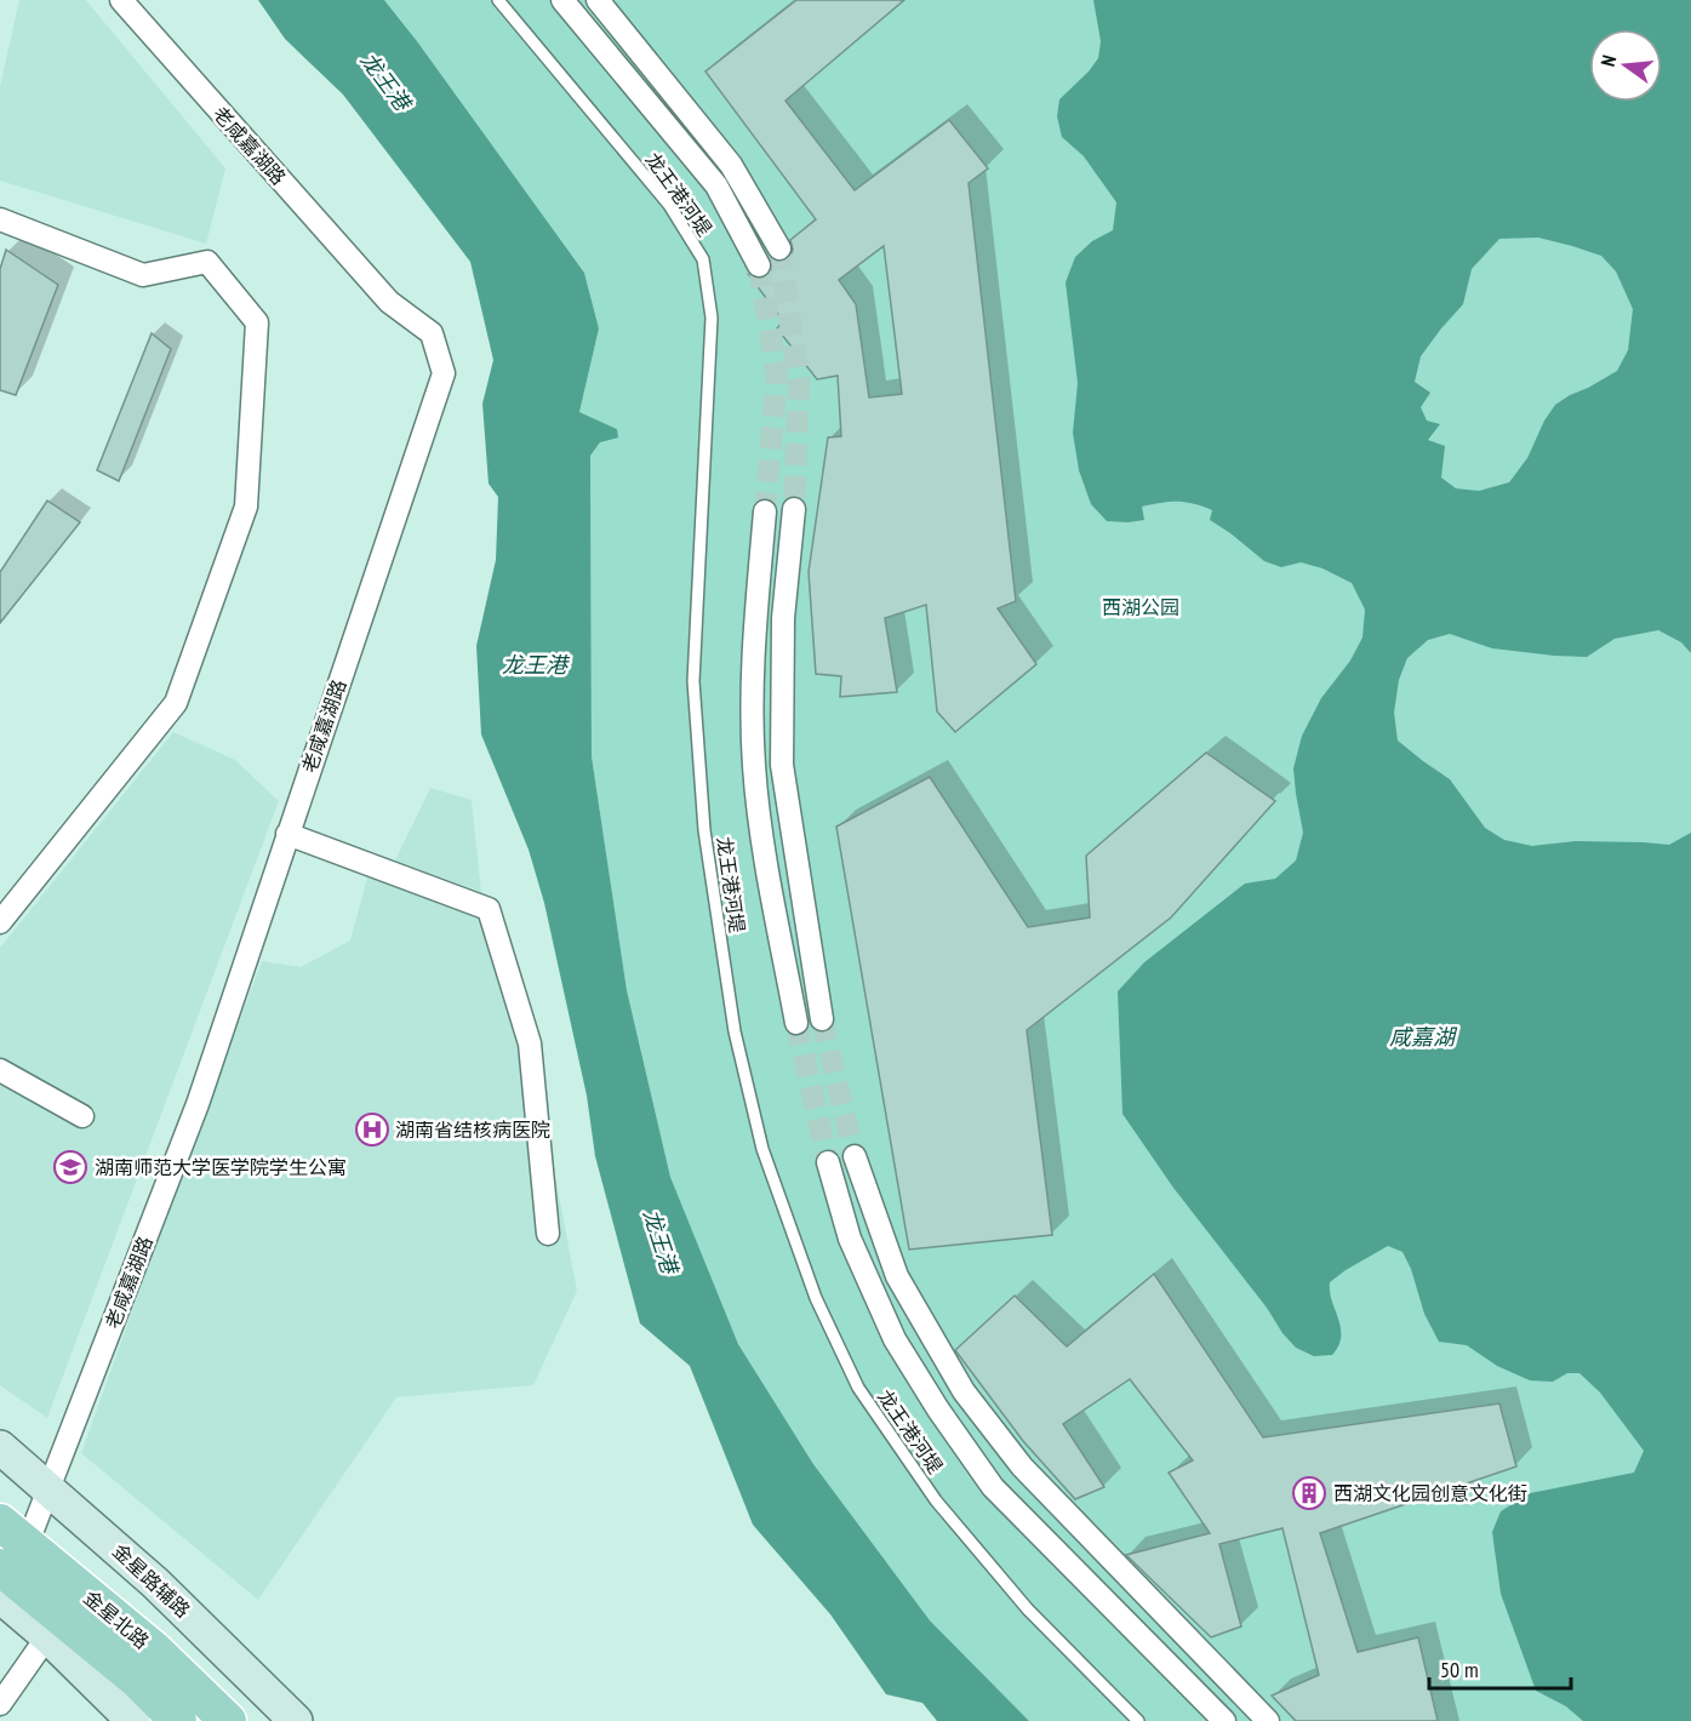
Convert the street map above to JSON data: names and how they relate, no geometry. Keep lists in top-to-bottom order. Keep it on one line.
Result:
{"streets":{"main road":["金星北路"],"street":["老咸嘉湖路","金星路辅路"],"lane":["龙王港河堤"]},"crossings":[["老咸嘉湖路","金星北路"]],"water":["龙王港","咸嘉湖"],"parks":["西湖公园"],"places":{"hospital":["湖南省结核病医院"],"school or university":["湖南师范大学医学院学生公寓"],"building":["西湖文化园创意文化街"]},"scale_bar":"50 m","north":"left"}
